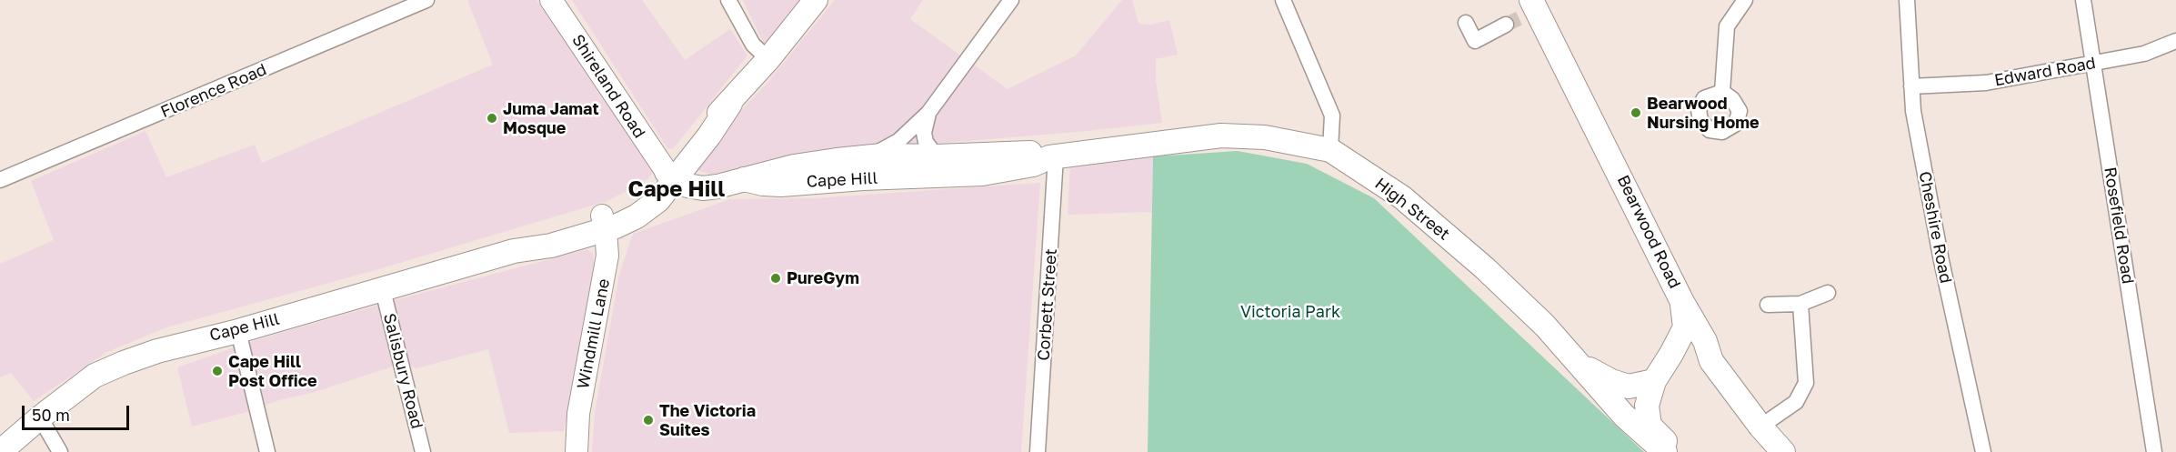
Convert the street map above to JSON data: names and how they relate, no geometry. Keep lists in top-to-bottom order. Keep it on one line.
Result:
{"streets":{"main road":["Shireland Road","Cape Hill","High Street","Bearwood Road","Windmill Lane"],"street":["Edward Road","Florence Road","Rosefield Road","Cheshire Road","Corbett Street","Salisbury Road"]},"crossings":[["Edward Road","Rosefield Road"],["Edward Road","Cheshire Road"],["Shireland Road","Cape Hill"],["Cape Hill","High Street"],["Cape Hill","Windmill Lane"],["Cape Hill","Salisbury Road"],["High Street","Corbett Street"]],"districts":["Cape Hill"],"parks":["Victoria Park"],"places":["Bearwood Nursing Home","Juma Jamat Mosque","PureGym","Cape Hill Post Office","The Victoria Suites"],"scale_bar":"50 m"}
